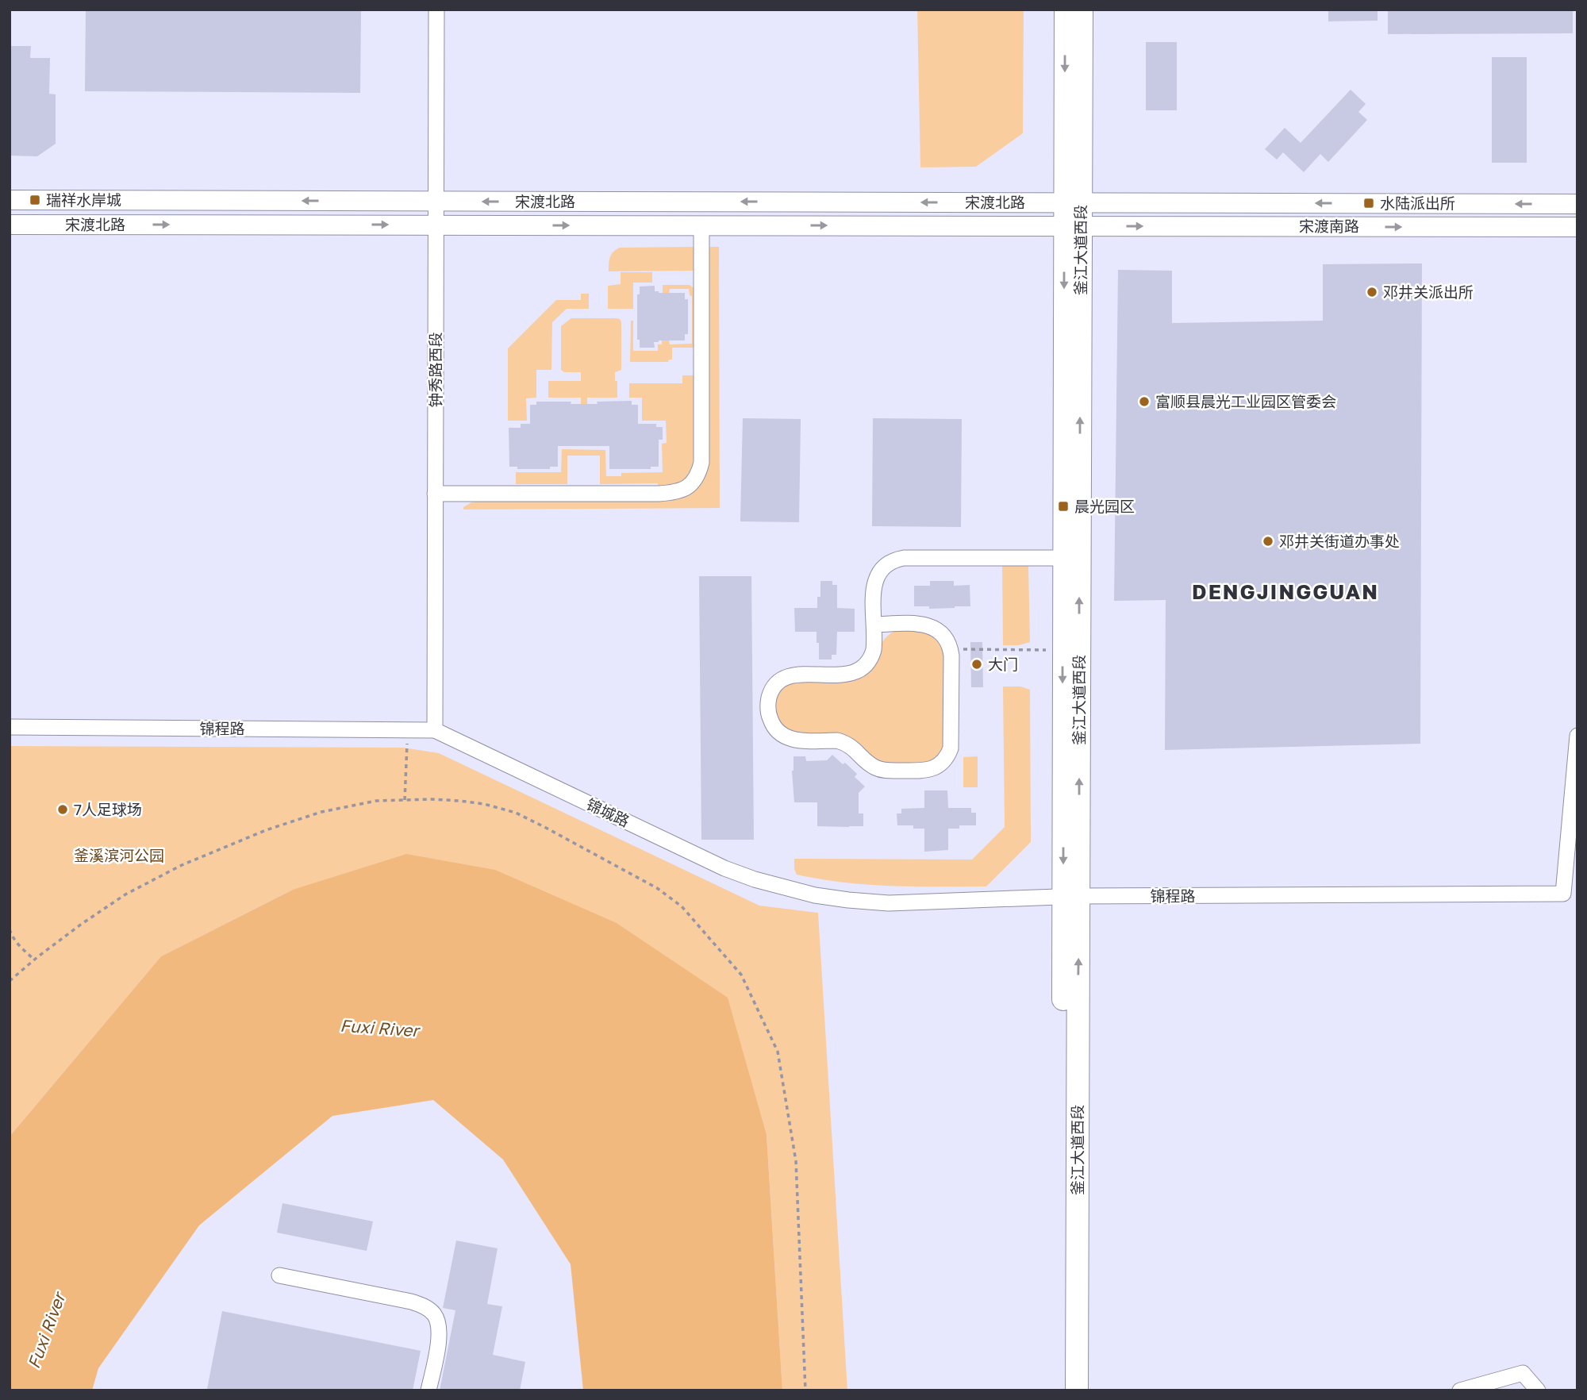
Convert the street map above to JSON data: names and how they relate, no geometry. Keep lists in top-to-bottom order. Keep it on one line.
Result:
{"streets":{"highway":["釜江大道西段"],"main road":["宋渡北路","宋渡南路"],"street":["钟秀路西段","锦程路","锦城路"]},"crossings":[["宋渡北路","宋渡南路"],["宋渡北路","釜江大道西段"],["宋渡北路","钟秀路西段"],["宋渡南路","釜江大道西段"],["釜江大道西段","锦程路"],["钟秀路西段","锦程路"],["钟秀路西段","锦城路"],["锦程路","锦城路"]],"districts":["DENGJINGGUAN"],"water":["Fuxi River"],"parks":["釜溪滨河公园"],"places":{"transit":["瑞祥水岸城","水陆派出所","晨光园区"],"other":["邓井关派出所","富顺县晨光工业园区管委会","邓井关街道办事处","大门","7人足球场"]}}
